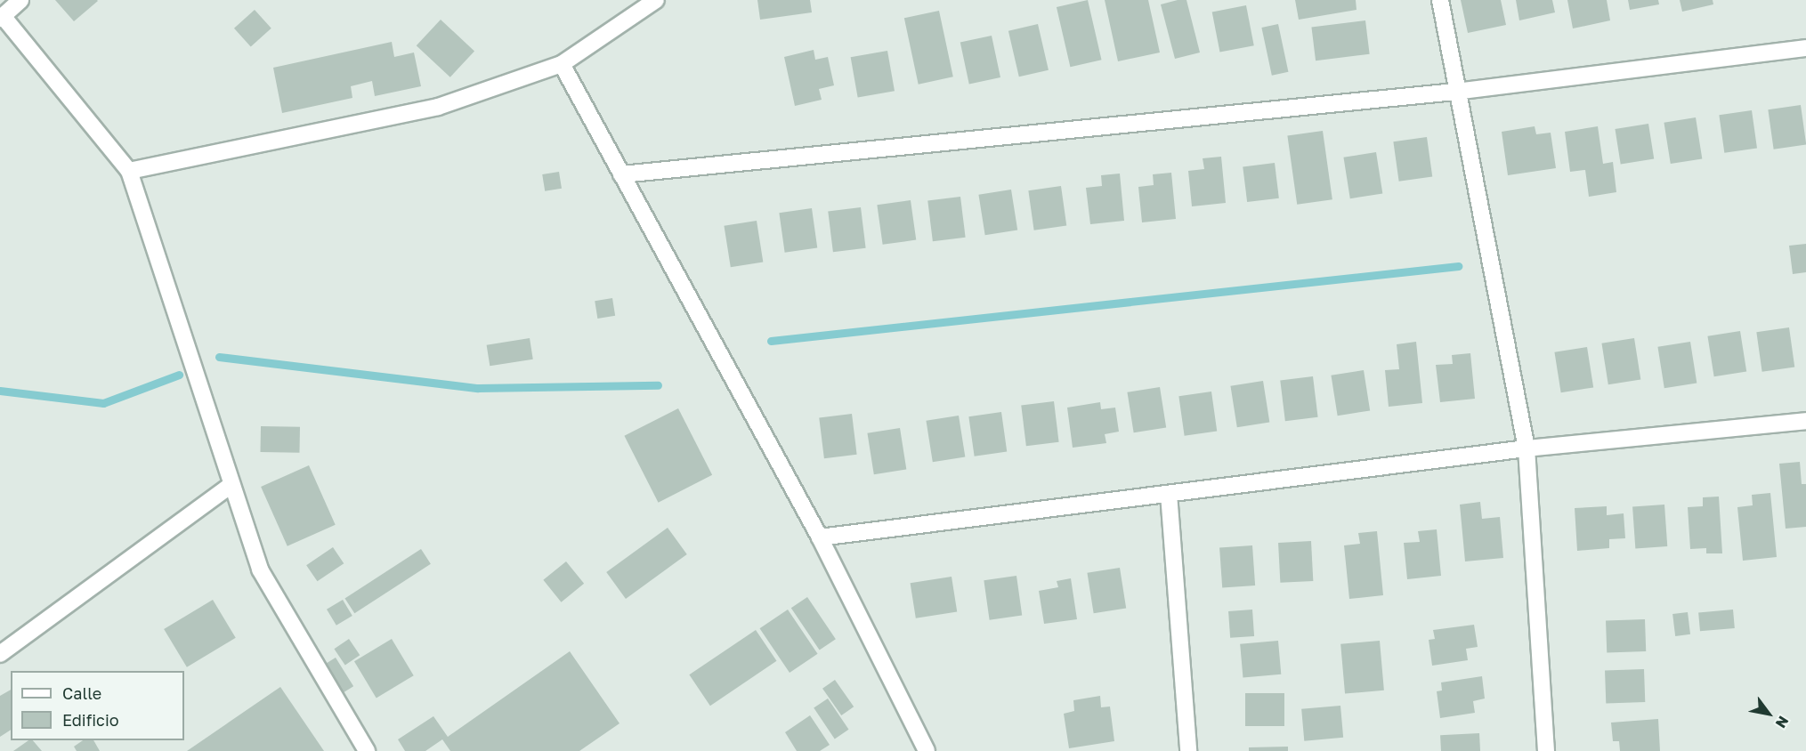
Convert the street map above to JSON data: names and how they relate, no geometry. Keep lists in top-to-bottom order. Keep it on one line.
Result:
{"legend":["Calle","Edificio"],"north":"bottom right"}
